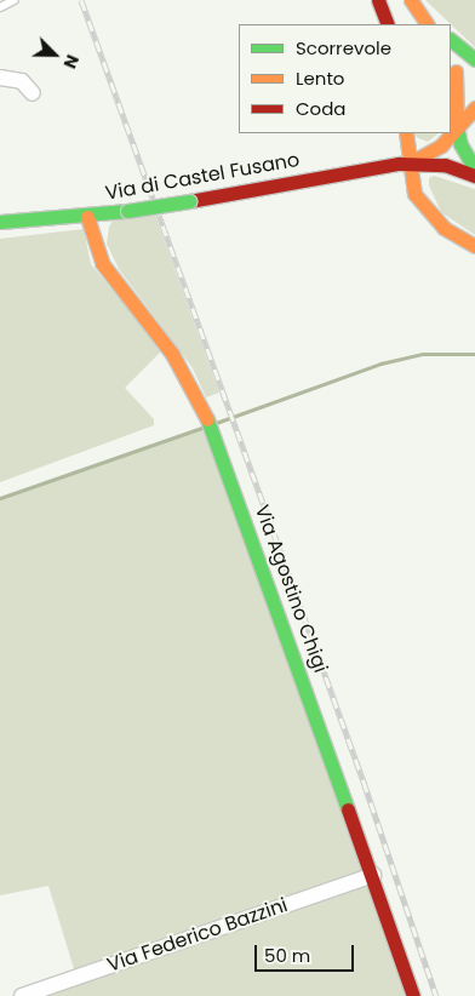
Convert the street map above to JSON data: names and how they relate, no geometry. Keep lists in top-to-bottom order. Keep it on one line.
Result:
{"streets":{"street":["Via di Castel Fusano","Via Agostino Chigi","Via Federico Bazzini"]},"crossings":[["Via di Castel Fusano","Via Agostino Chigi"],["Via Agostino Chigi","Via Federico Bazzini"]],"legend":["Scorrevole","Lento","Coda"],"scale_bar":"50 m","north":"bottom right"}
